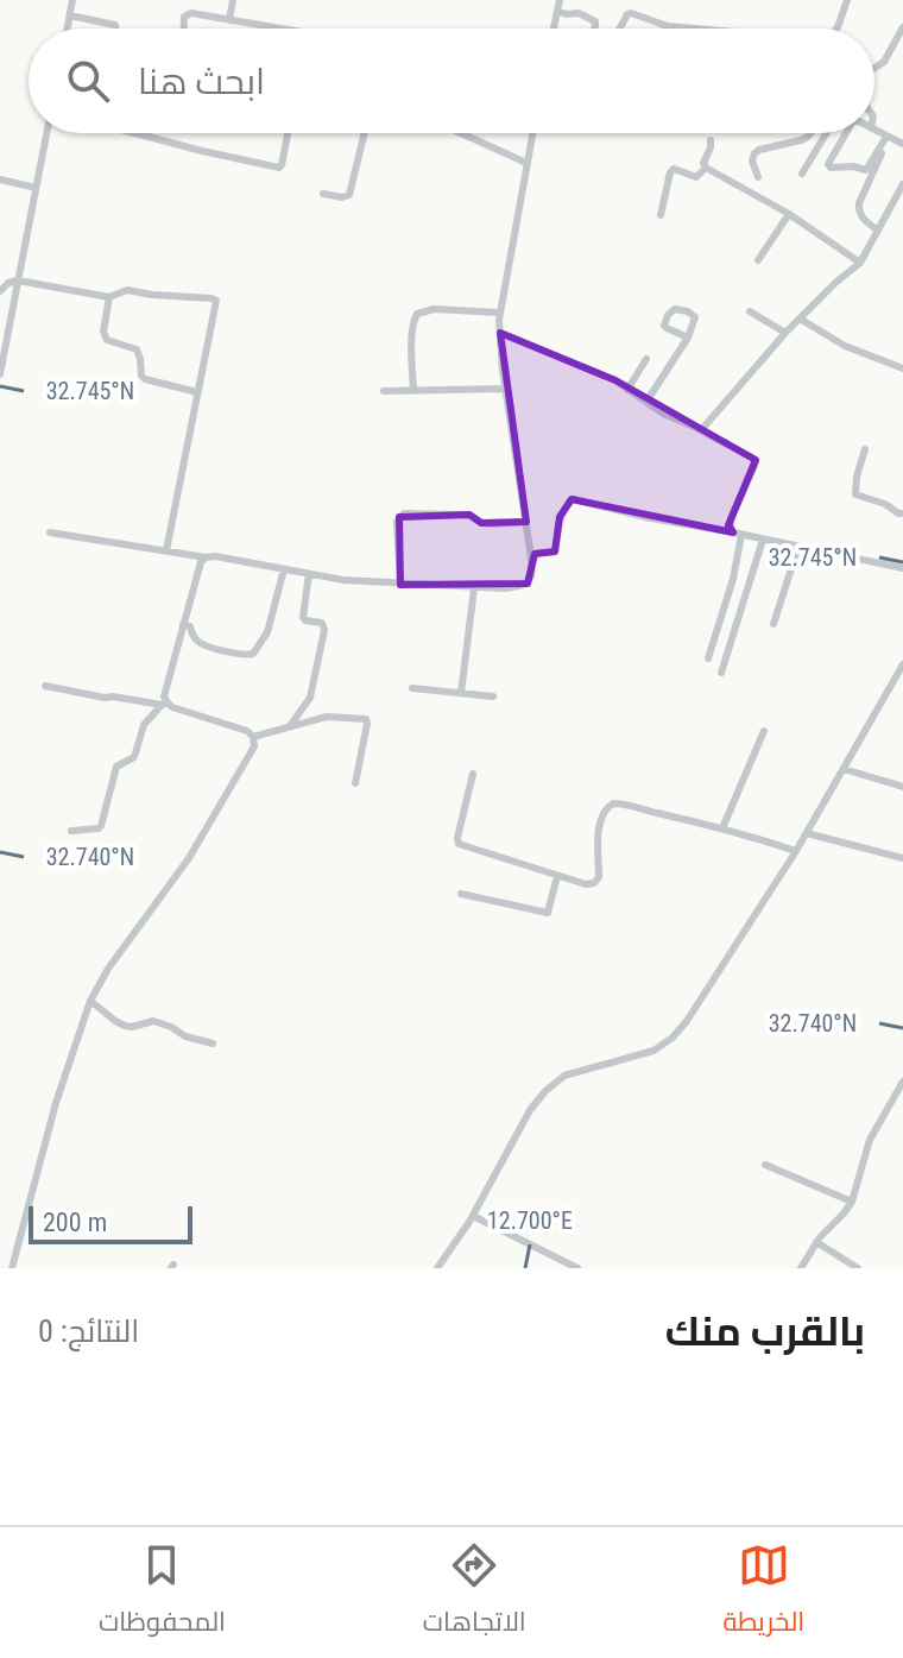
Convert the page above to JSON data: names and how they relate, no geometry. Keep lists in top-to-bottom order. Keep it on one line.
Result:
{"scale_bar":"200 m","page":{"search":"ابحث هنا","scale":"200 m","heading":["بالقرب منك","النتائج: 0"],"nav":["الخريطة","الاتجاهات","المحفوظات"]},"coordinates":["32.745°N","32.740°N","12.700°E"]}
